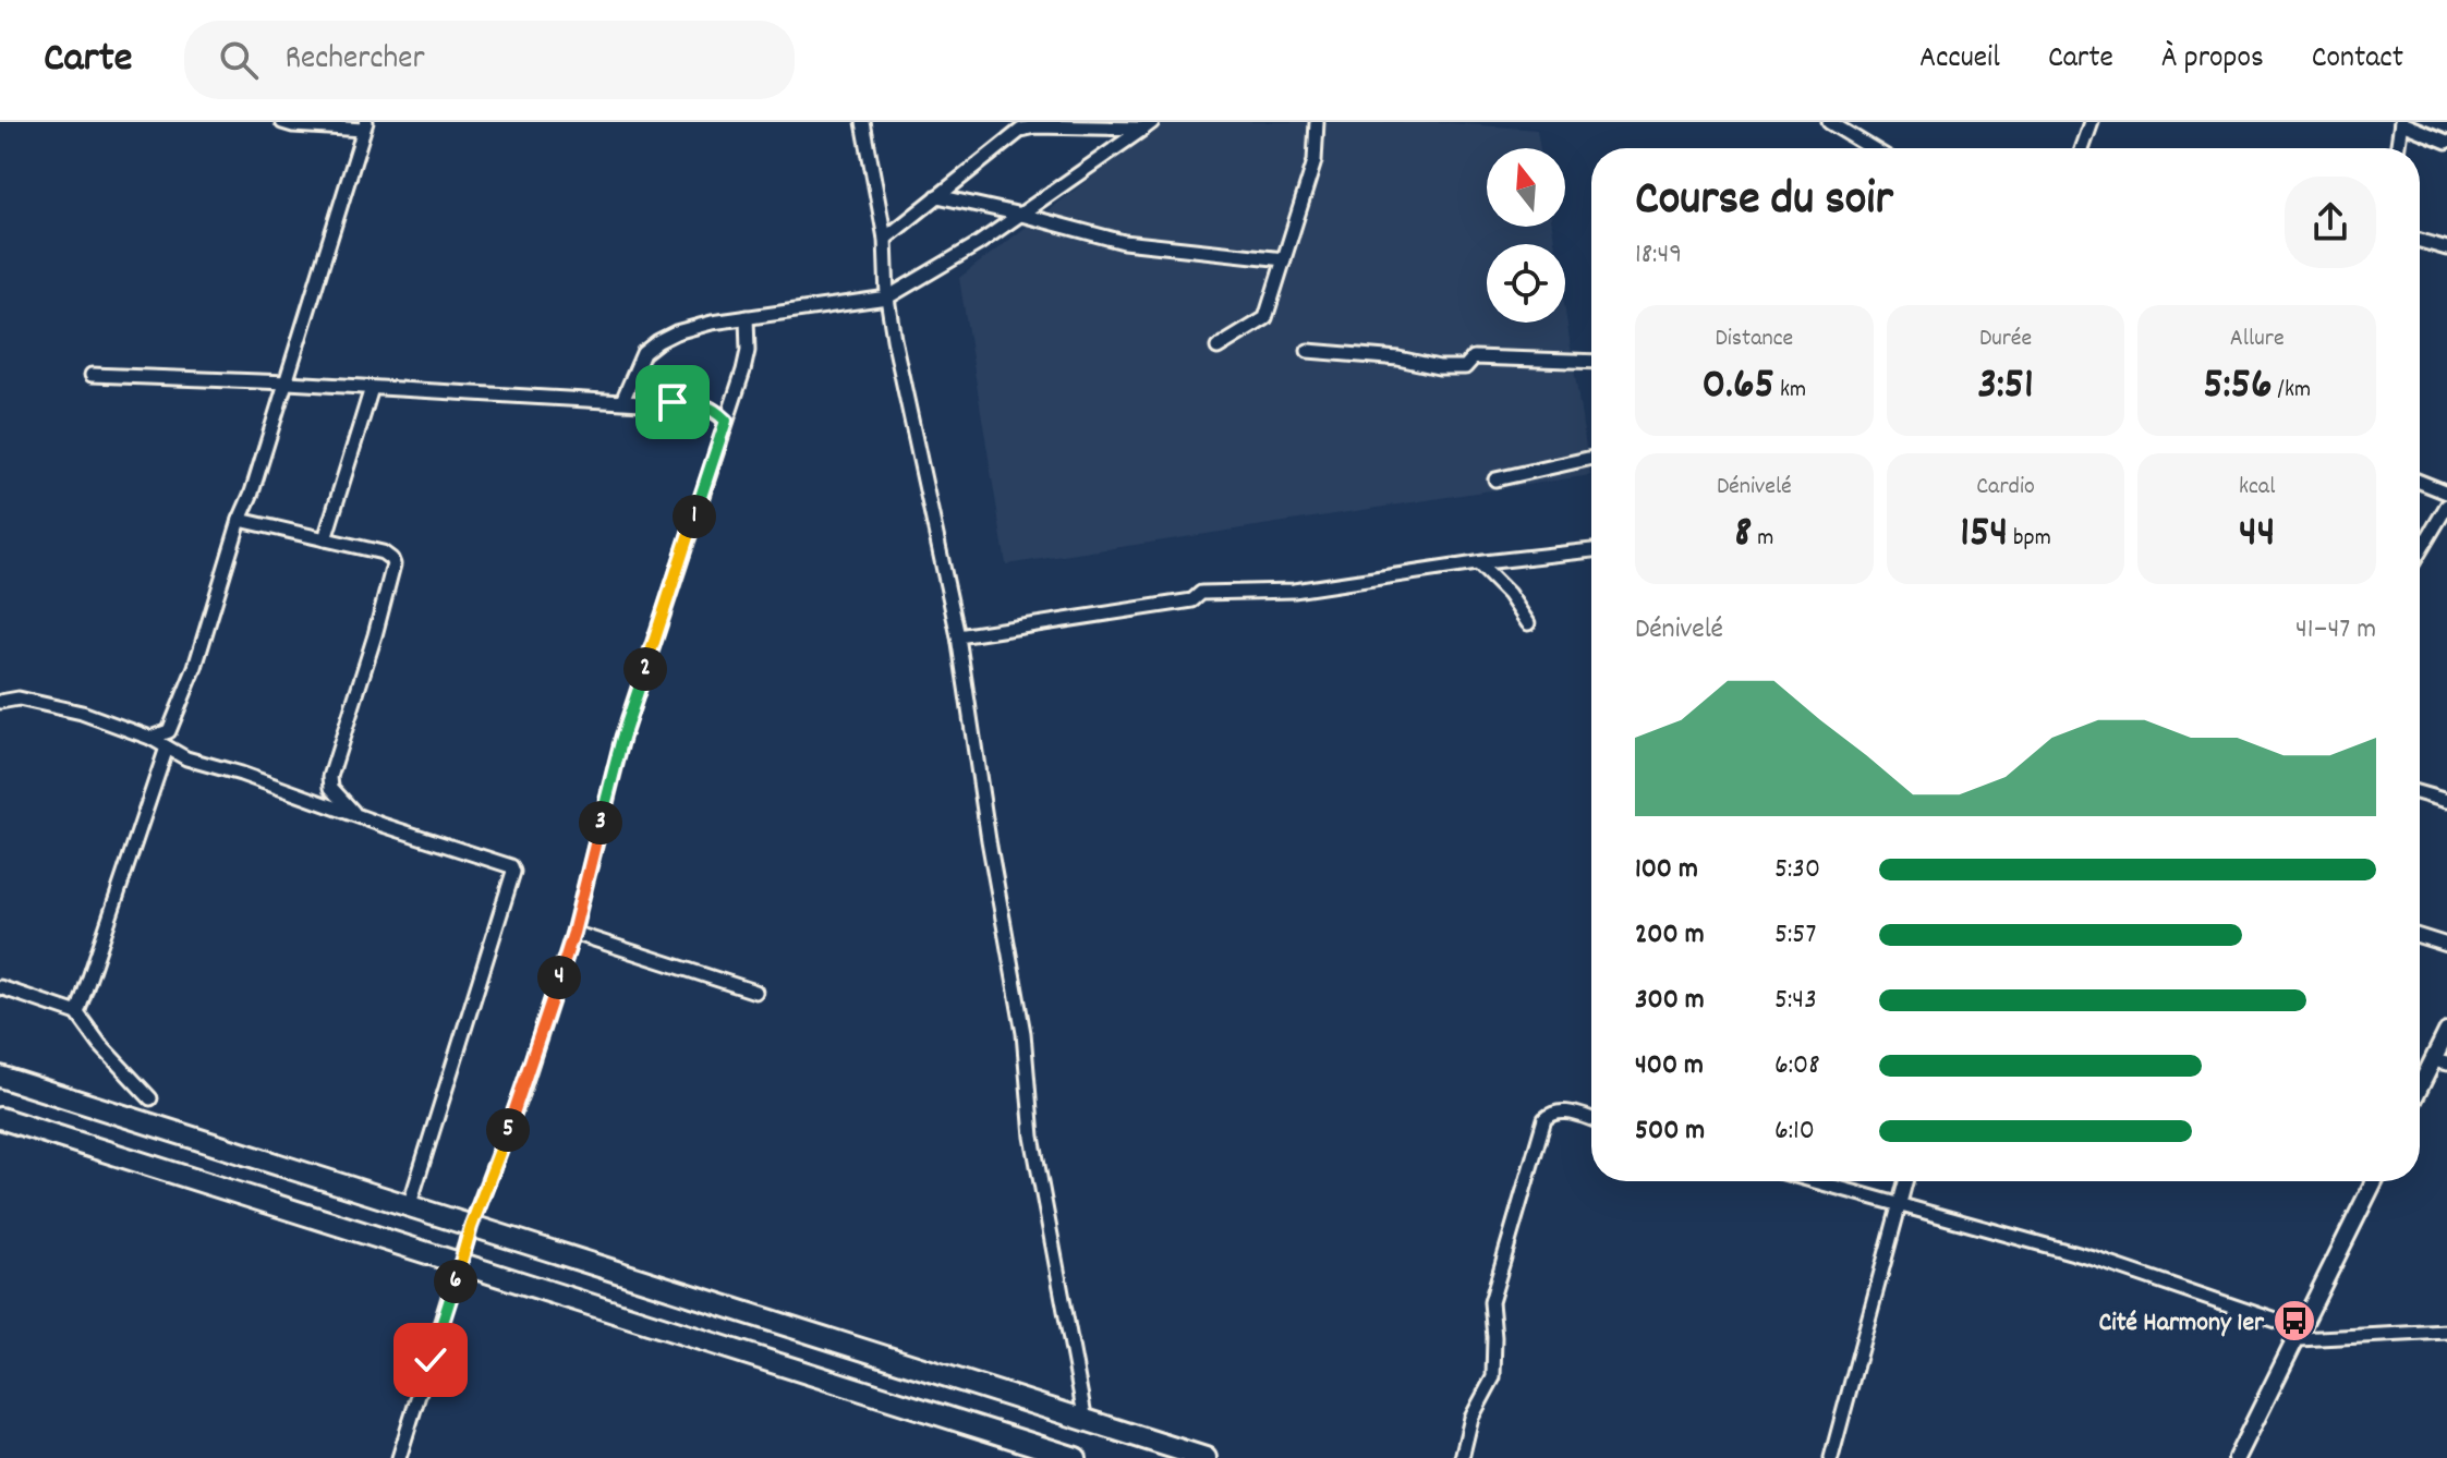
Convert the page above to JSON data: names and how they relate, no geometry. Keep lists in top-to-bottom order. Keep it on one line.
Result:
{"places":{"bus stop":["Cité Harmony 1er"]},"north":"top","page":{"header":"Carte","search":"Rechercher","nav":["Accueil","Carte","À propos","Contact"],"heading":["Course du soir","18:49"],"stats":[["Distance","0.65 km"],["Durée","3:51"],["Allure","5:56 /km"],["Dénivelé","8 m"],["Cardio","154 bpm"],["kcal","44"]],"pins":["1","2","3","4","5","6"],"chart":["Dénivelé","41–47 m"],"list":[{"name":"100 m","note":"5:30"},{"name":"200 m","note":"5:57"},{"name":"300 m","note":"5:43"},{"name":"400 m","note":"6:08"},{"name":"500 m","note":"6:10"}]}}
